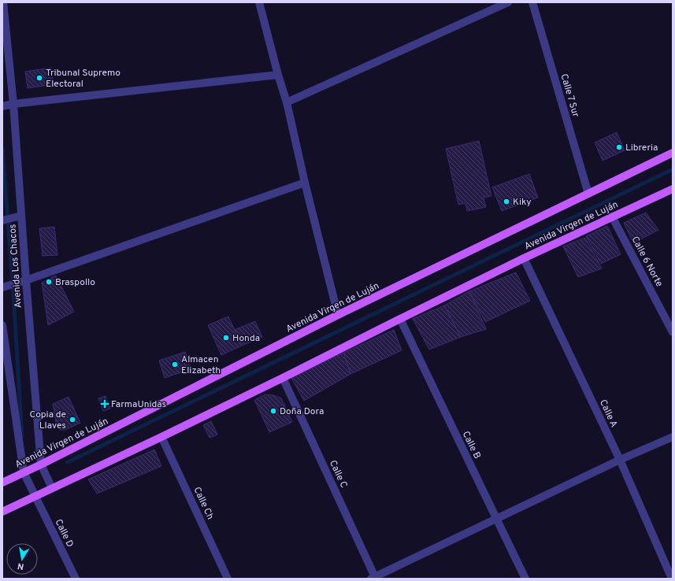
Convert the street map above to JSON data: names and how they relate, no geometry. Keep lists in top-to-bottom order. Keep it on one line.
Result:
{"streets":{"main road":["Avenida Virgen de Luján"],"street":["Calle 7 Sur","Calle 6 Norte","Avenida Los Chacos","Calle A","Calle B","Calle C","Calle Ch","Calle D"]},"crossings":[["Calle 7 Sur","Avenida Virgen de Luján"],["Avenida Virgen de Luján","Calle 6 Norte"],["Avenida Virgen de Luján","Avenida Los Chacos"],["Avenida Virgen de Luján","Calle A"],["Avenida Virgen de Luján","Calle B"],["Avenida Virgen de Luján","Calle C"],["Avenida Virgen de Luján","Calle Ch"],["Avenida Virgen de Luján","Calle D"]],"places":{"other":["Tribunal Supremo Electoral","Libreria","Kiky","Braspollo","Honda","Almacen Elizabeth","Doña Dora","Copia de Llaves"],"health":["FarmaUnidas"]},"north":"bottom"}
